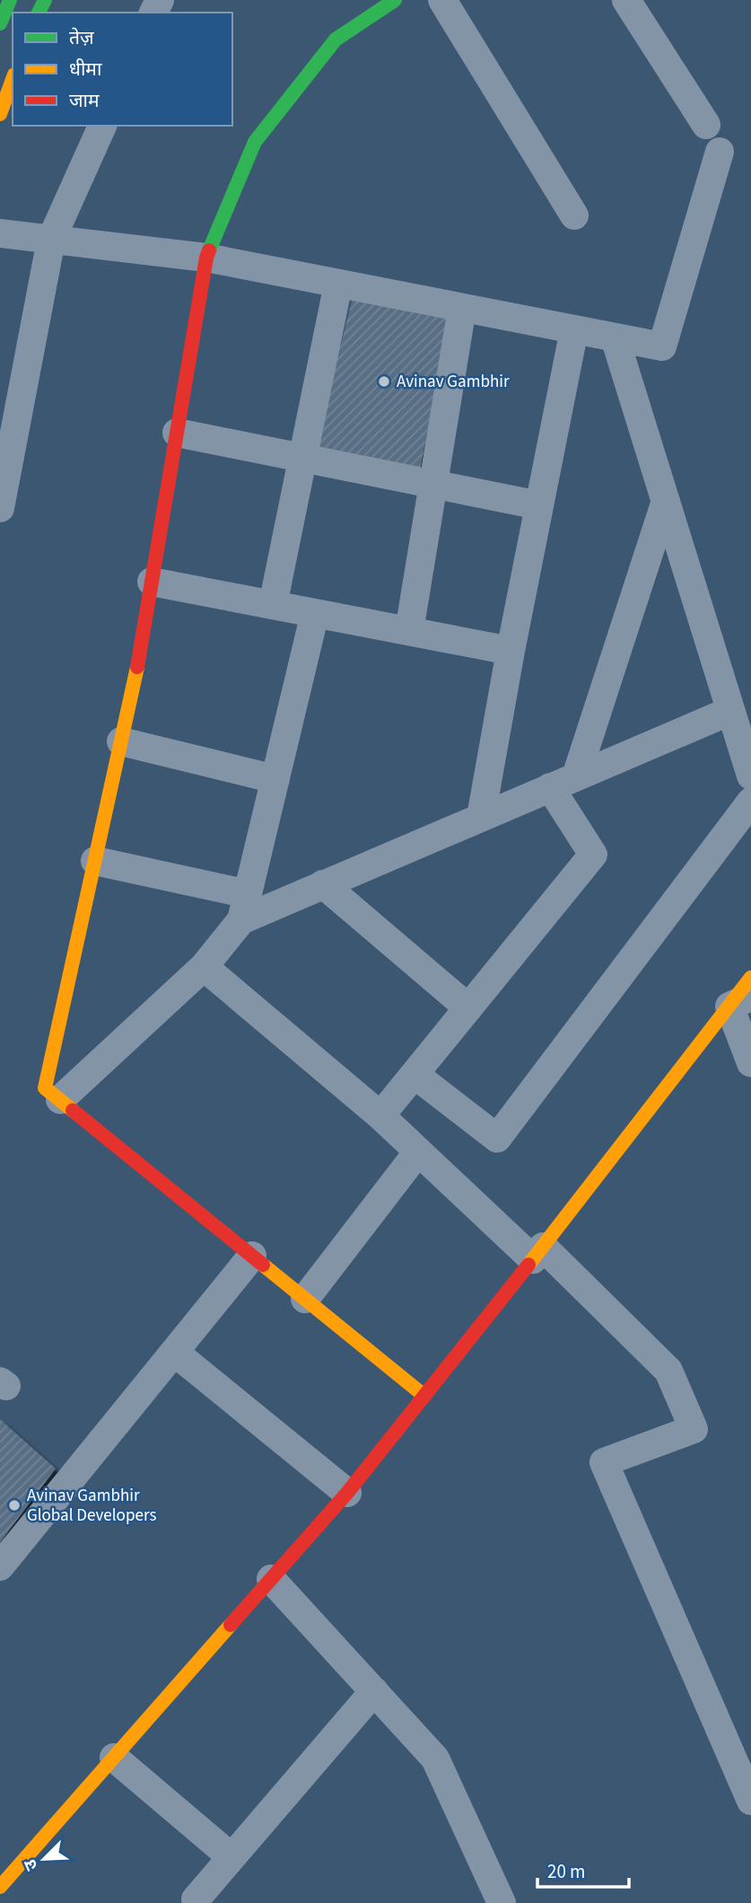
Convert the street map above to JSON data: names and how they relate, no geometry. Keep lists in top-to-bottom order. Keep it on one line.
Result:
{"places":["Avinav Gambhir","Avinav Gambhir Global Developers"],"legend":["तेज़","धीमा","जाम"],"scale_bar":"20 m","north":"bottom left"}
